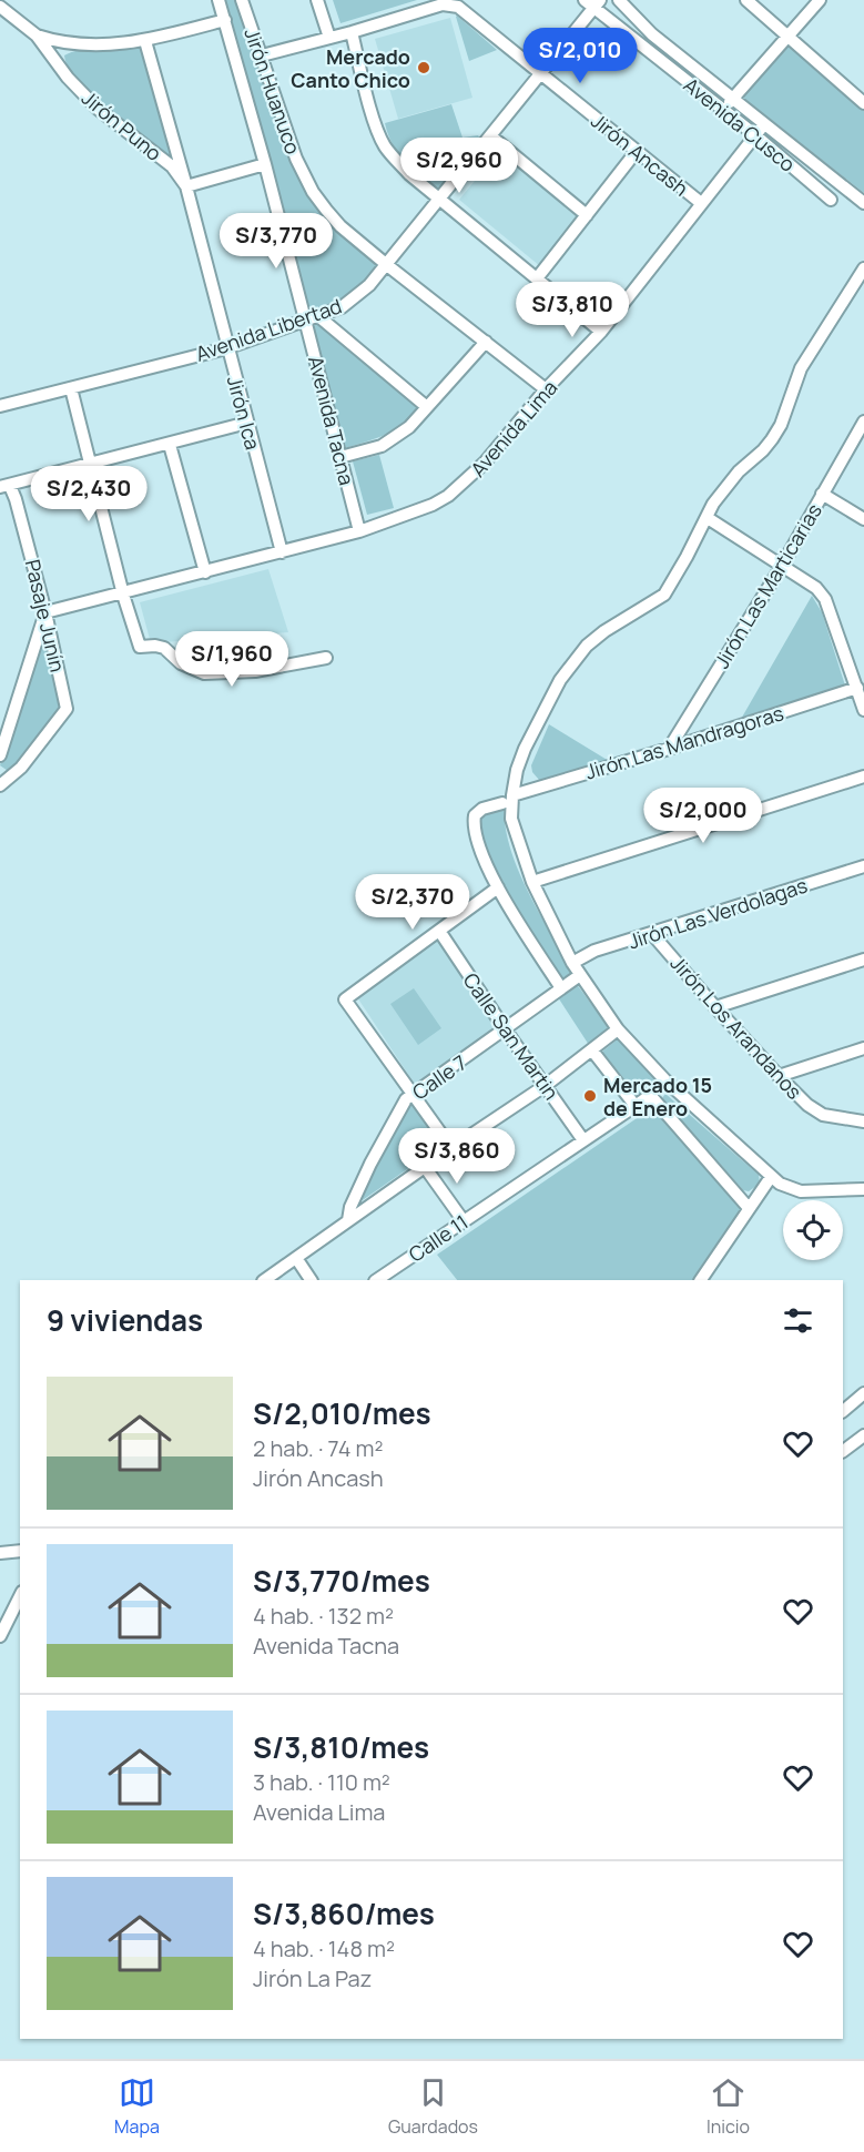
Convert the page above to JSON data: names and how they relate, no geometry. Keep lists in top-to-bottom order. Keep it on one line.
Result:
{"streets":{"street":["Jirón Huanuco","Avenida Cusco","Jirón Puno","Jirón Ancash","Avenida Libertad","Jirón Ica","Avenida Tacna","Avenida Lima","Jirón Las Marticarias","Pasaje Junín","Jirón Las Mandragoras","Jirón Las Verdolagas","Jirón Los Arandanos","Calle San Martin","Calle 7","Calle 11"]},"crossings":[["Jirón Huanuco","Jirón Ancash"],["Jirón Huanuco","Avenida Libertad"],["Jirón Huanuco","Avenida Lima"],["Avenida Cusco","Avenida Libertad"],["Avenida Cusco","Avenida Lima"],["Jirón Puno","Jirón Ica"],["Jirón Ancash","Avenida Libertad"],["Jirón Ancash","Avenida Lima"],["Avenida Libertad","Jirón Ica"],["Avenida Libertad","Avenida Tacna"],["Jirón Ica","Avenida Lima"],["Avenida Tacna","Avenida Lima"],["Avenida Lima","Pasaje Junín"],["Jirón Las Marticarias","Jirón Las Mandragoras"],["Jirón Las Verdolagas","Jirón Los Arandanos"],["Calle San Martin","Calle 7"],["Calle San Martin","Calle 11"]],"places":["Mercado Canto Chico","Mercado 15 de Enero"],"page":{"price":["S/2,010","S/2,960","S/3,770","S/3,810","S/2,430","S/1,960","S/2,000","S/2,370","S/3,860"],"heading":"9 viviendas","list":[{"name":"S/2,010/mes","note":"2 hab. · 74 m² · Jirón Ancash"},{"name":"S/3,770/mes","note":"4 hab. · 132 m² · Avenida Tacna"},{"name":"S/3,810/mes","note":"3 hab. · 110 m² · Avenida Lima"},{"name":"S/3,860/mes","note":"4 hab. · 148 m² · Jirón La Paz"}],"tabs":["Mapa","Guardados","Inicio"]}}
